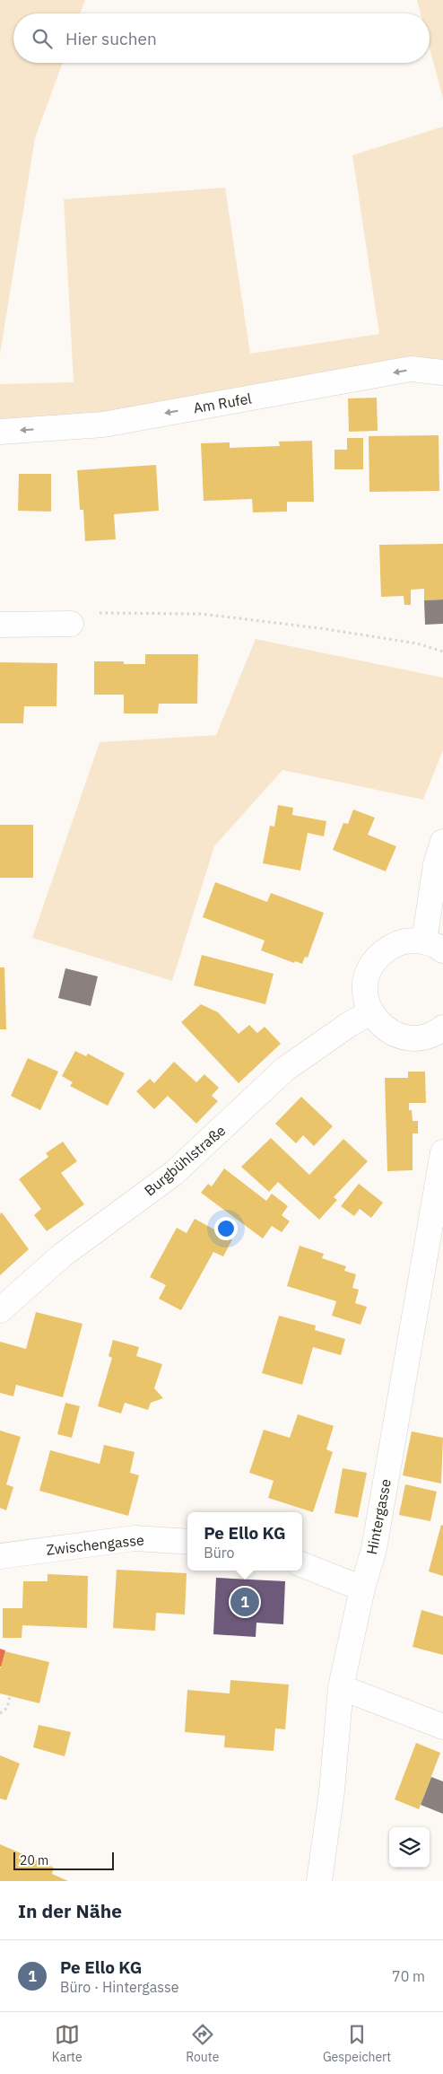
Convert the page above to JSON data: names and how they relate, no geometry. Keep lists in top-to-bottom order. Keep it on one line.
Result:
{"streets":{"street":["Am Rufel","Burgbühlstraße","Hintergasse","Zwischengasse"]},"one_way":["Am Rufel"],"scale_bar":"20 m","page":{"search":"Hier suchen","popup":["Pe Ello KG","Büro"],"pins":"1","scale":"20 m","heading":"In der Nähe","list":[{"mark":"1","name":"Pe Ello KG","note":"Büro · Hintergasse","value":"70 m"}],"nav":["Karte","Route","Gespeichert"]}}
